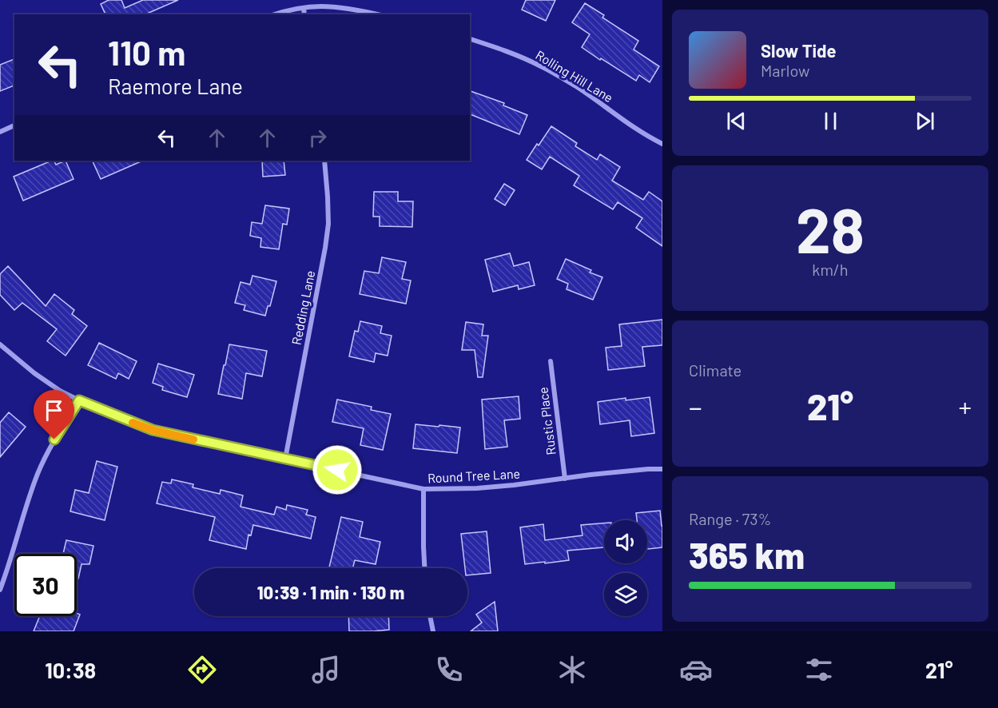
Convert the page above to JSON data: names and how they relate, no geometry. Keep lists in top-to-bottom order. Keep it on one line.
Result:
{"streets":{"street":["Rolling Hill Lane","Redding Lane","Rustic Place","Round Tree Lane"]},"crossings":[["Redding Lane","Round Tree Lane"],["Rustic Place","Round Tree Lane"]],"page":{"turn":["110 m","Raemore Lane"],"song":["Slow Tide","Marlow"],"tile":[["28","km/h"],"Climate",["Range · 73%","365 km"]],"heat":["−","21°","+"],"limit":"30","trip":"10:39 · 1 min · 130 m","tabs":["10:38","21°"]}}
